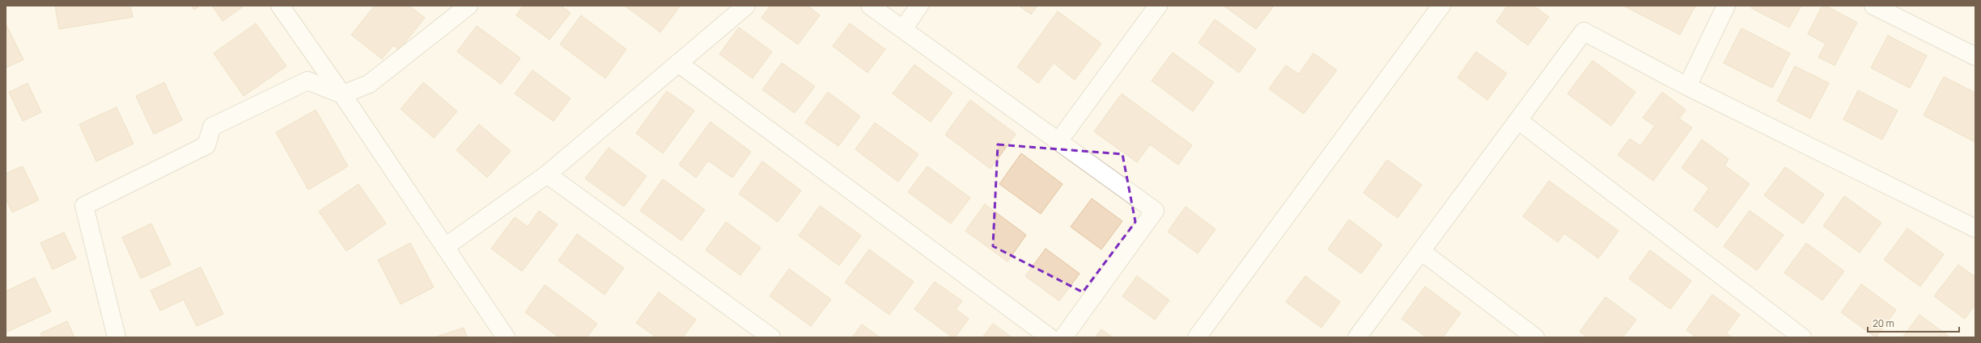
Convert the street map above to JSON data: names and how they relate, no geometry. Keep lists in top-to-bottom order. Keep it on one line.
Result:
{"scale_bar":"20 m"}
